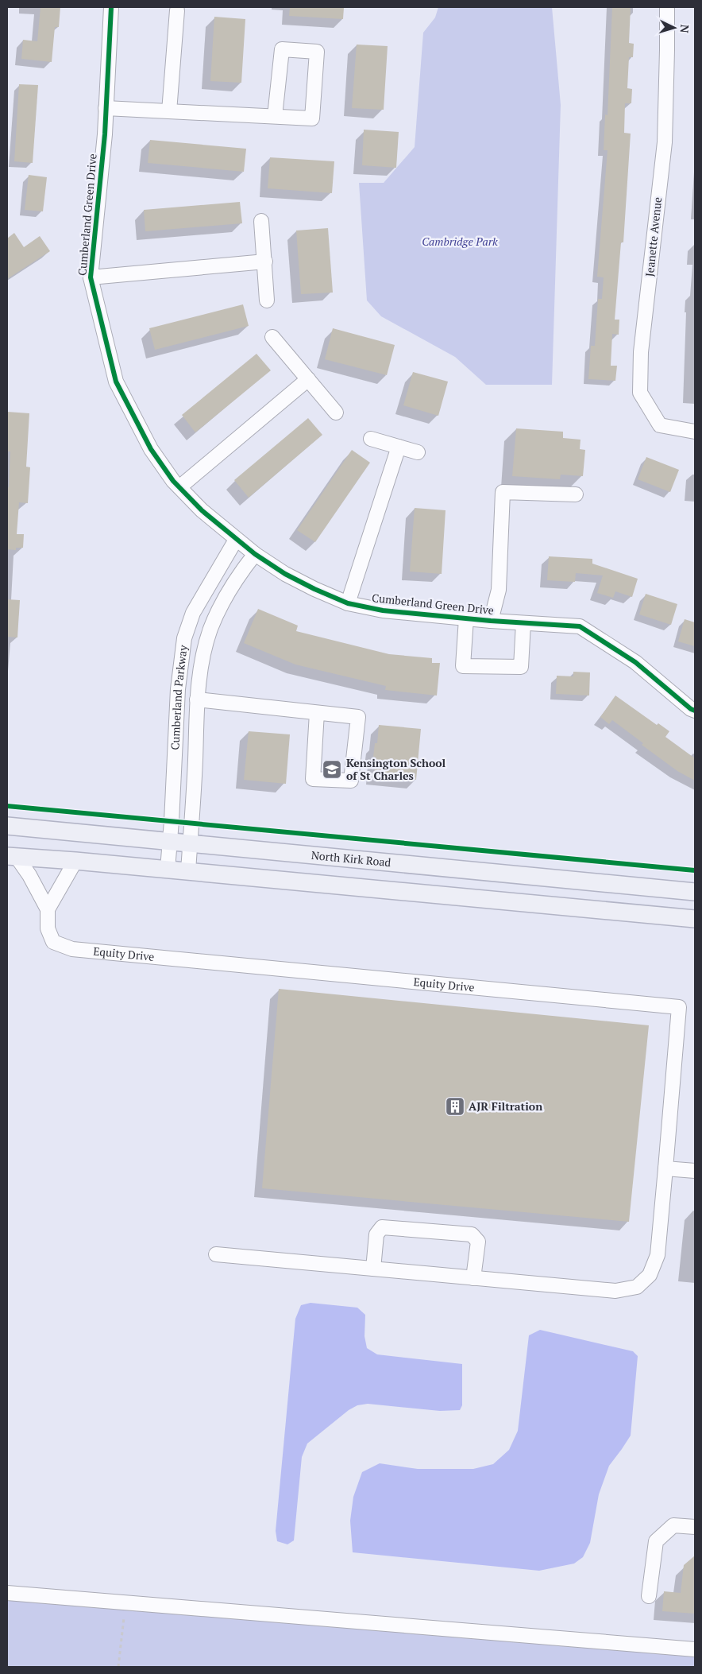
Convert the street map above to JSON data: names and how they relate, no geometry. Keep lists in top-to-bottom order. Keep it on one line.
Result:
{"streets":{"main road":["North Kirk Road"],"street":["Cumberland Green Drive","Jeanette Avenue","Cumberland Parkway","Equity Drive"]},"crossings":[["Cumberland Green Drive","Cumberland Parkway"],["Cumberland Parkway","North Kirk Road"]],"parks":["Cambridge Park"],"places":{"school or university":["Kensington School of St Charles"],"building":["AJR Filtration"]},"north":"right"}
